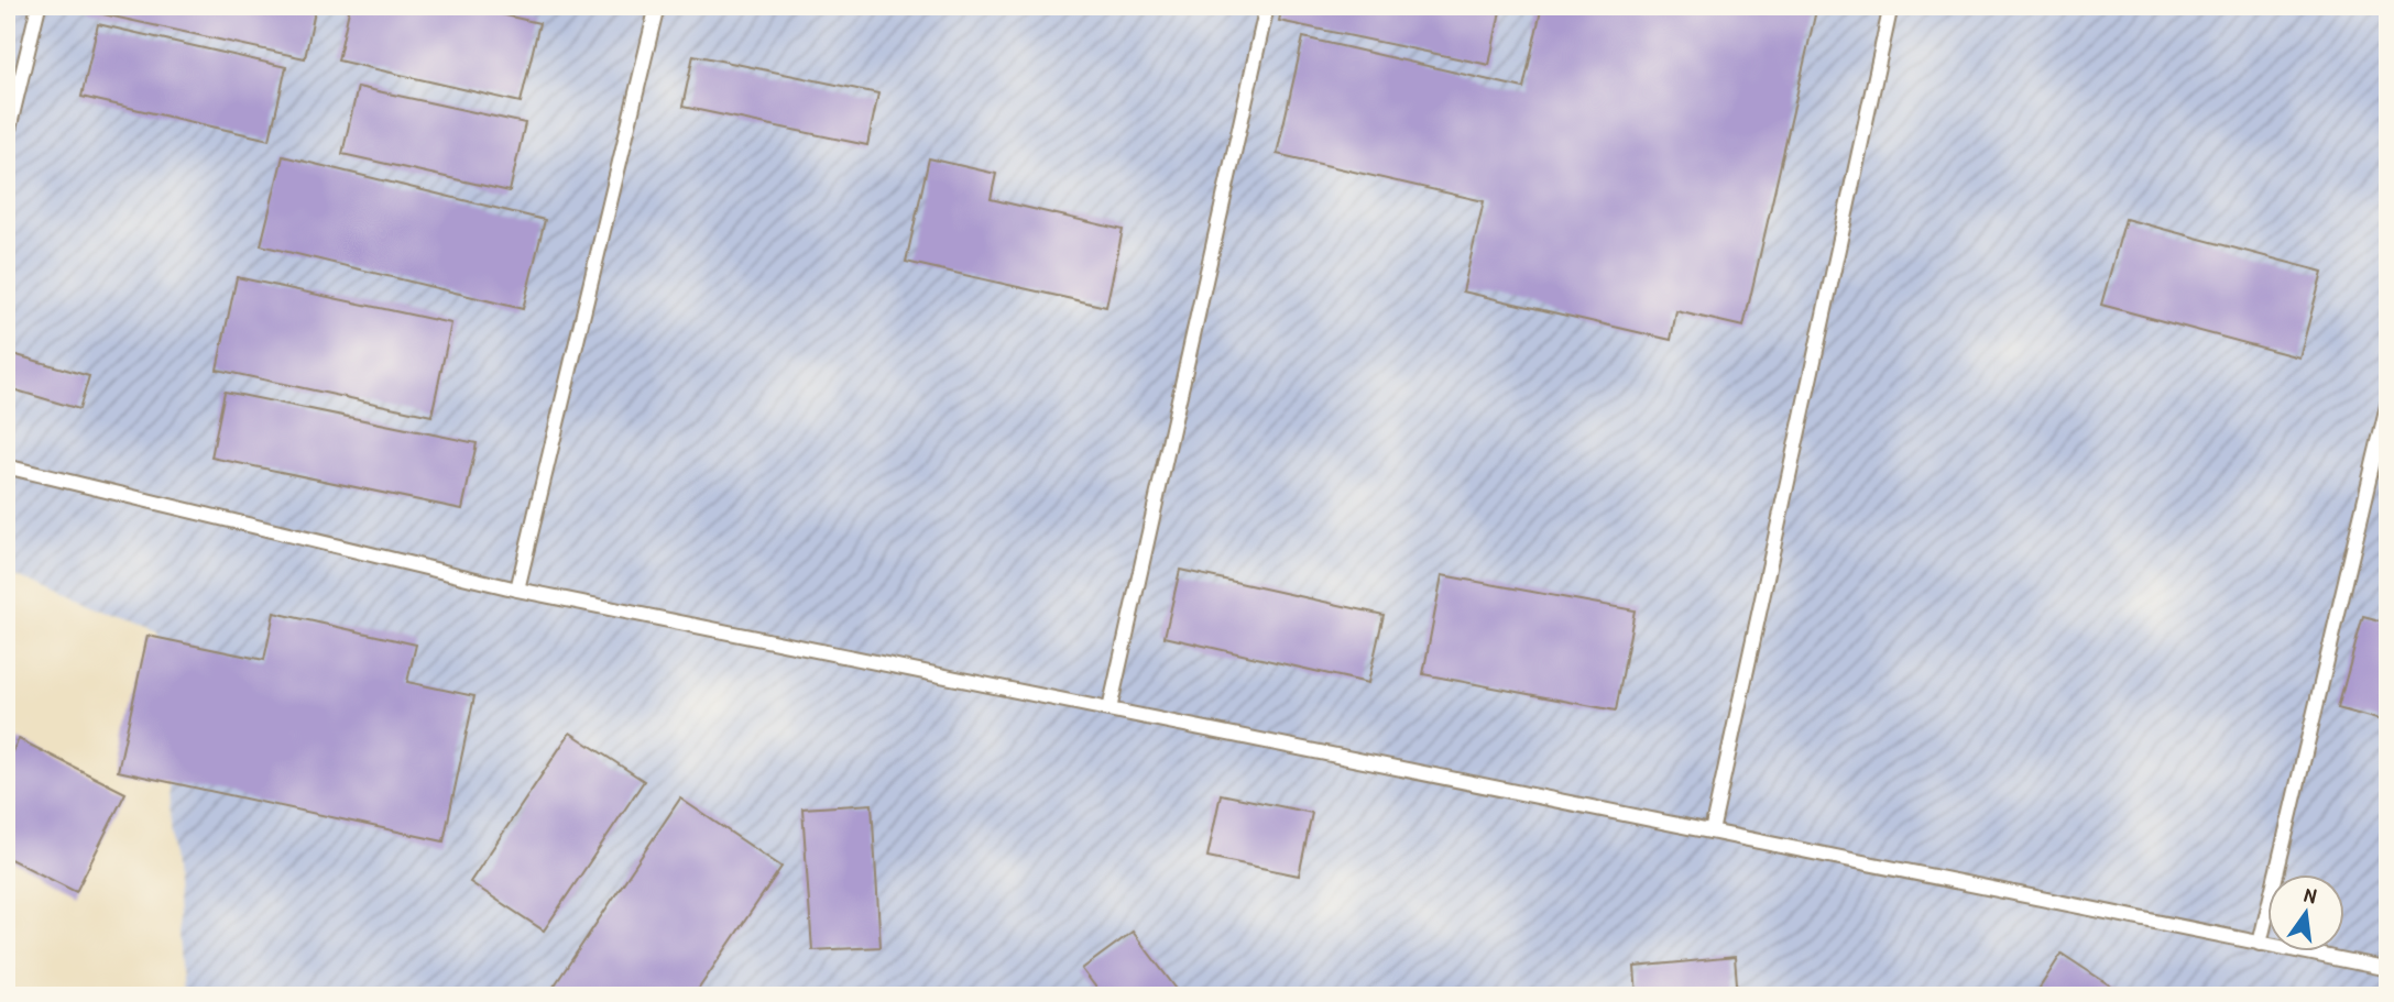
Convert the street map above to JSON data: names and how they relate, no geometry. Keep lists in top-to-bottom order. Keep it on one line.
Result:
{"north":"top"}
